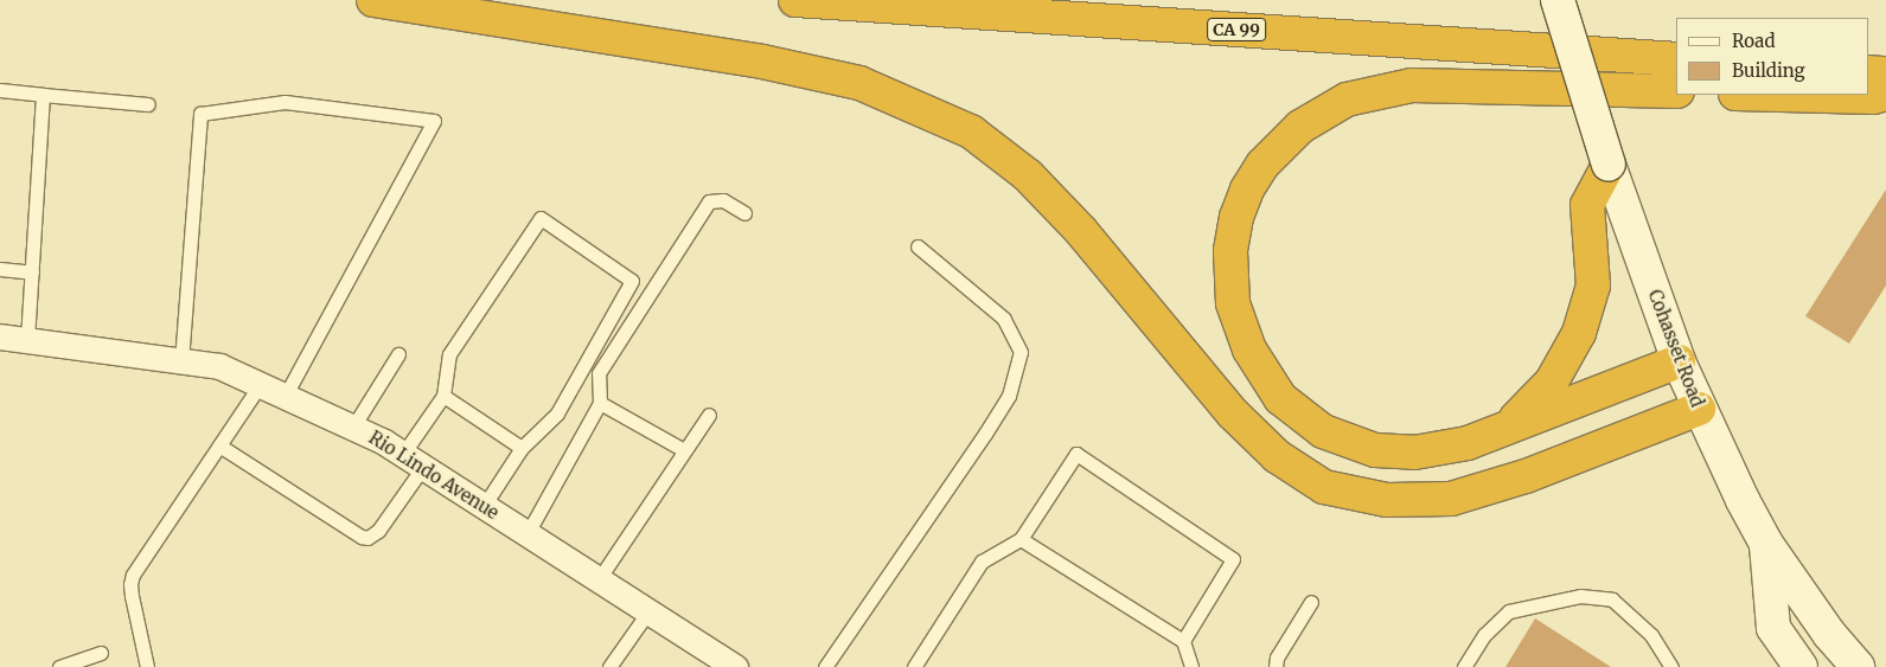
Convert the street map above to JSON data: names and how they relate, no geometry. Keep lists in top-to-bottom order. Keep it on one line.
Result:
{"streets":{"highway":["CA 99"],"main road":["Cohasset Road"],"street":["Rio Lindo Avenue"]},"legend":["Road","Building"]}
